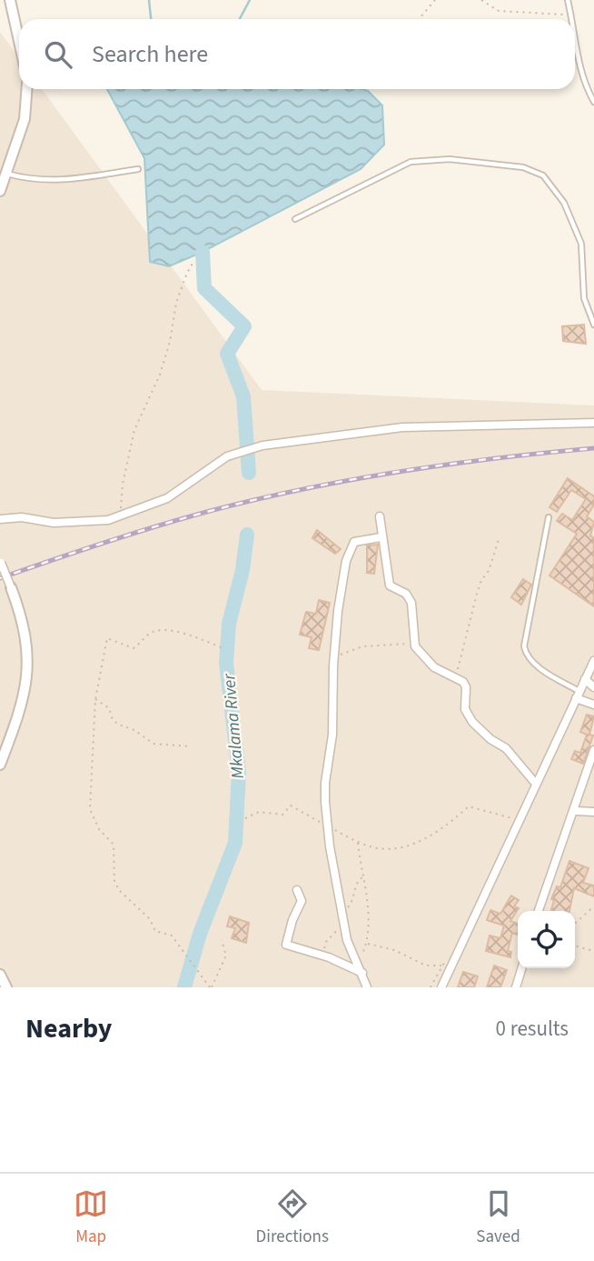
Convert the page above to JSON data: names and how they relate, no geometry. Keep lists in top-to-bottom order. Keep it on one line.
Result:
{"water":["Mkalama River"],"page":{"search":"Search here","heading":["Nearby","0 results"],"nav":["Map","Directions","Saved"]}}
